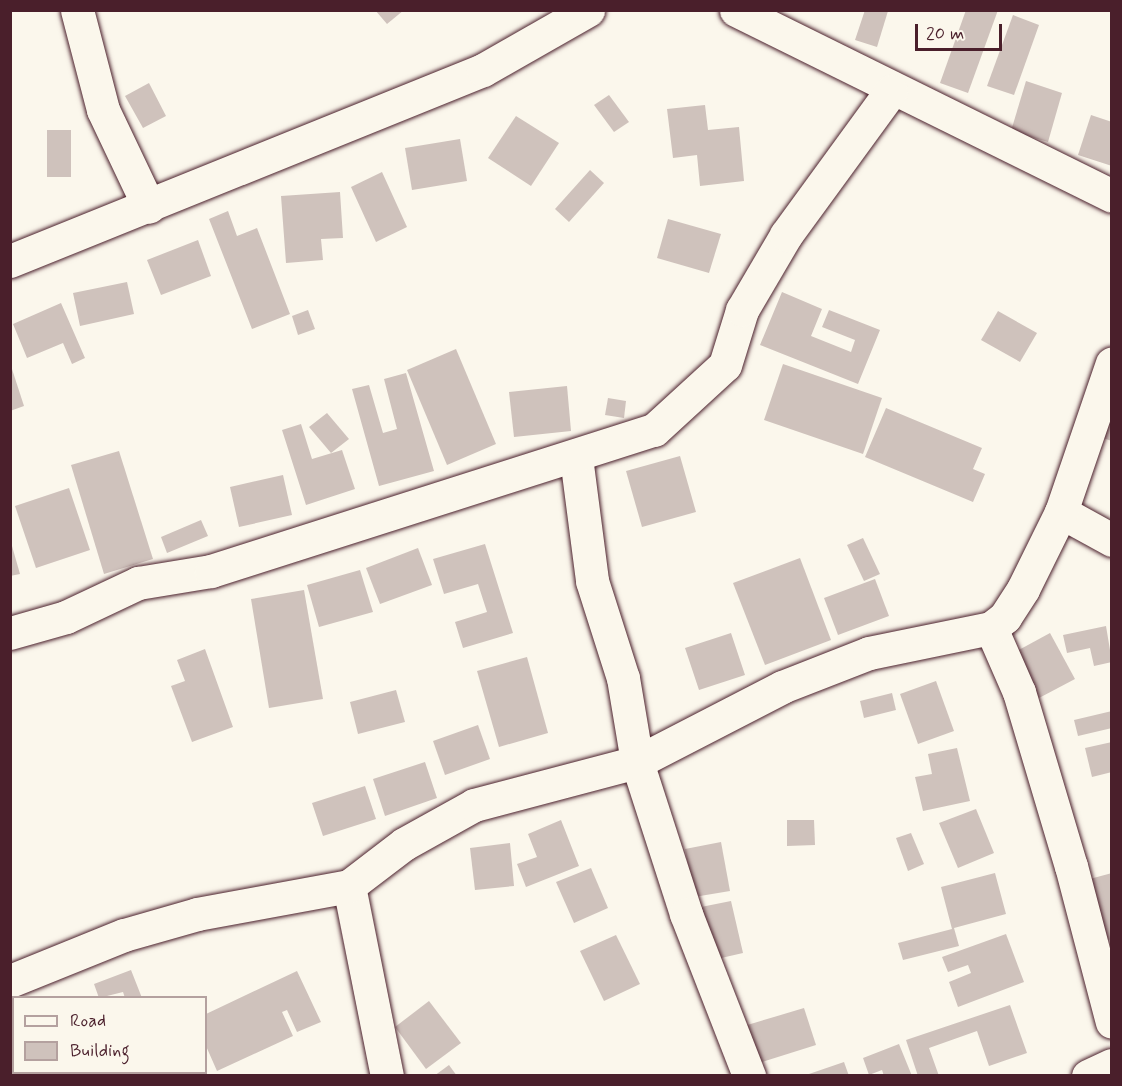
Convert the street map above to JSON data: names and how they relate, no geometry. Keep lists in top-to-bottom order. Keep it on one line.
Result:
{"legend":["Road","Building"],"scale_bar":"20 m"}
